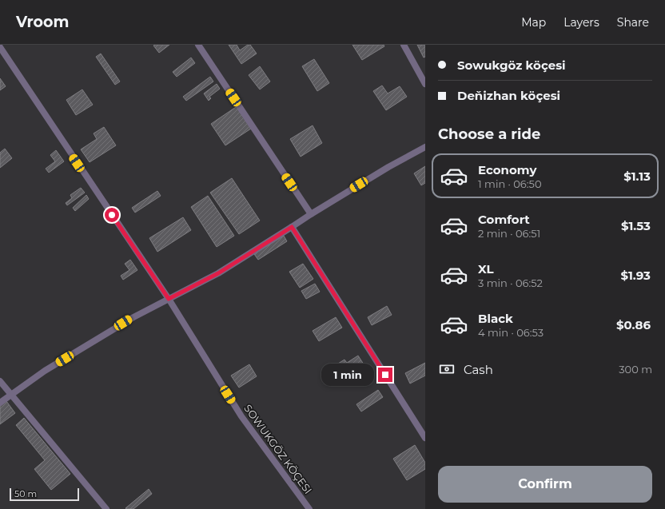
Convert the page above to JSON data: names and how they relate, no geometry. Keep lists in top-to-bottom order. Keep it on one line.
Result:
{"streets":{"street":["SOWUKGÖZ KÖÇESI"]},"scale_bar":"50 m","page":{"header":"Vroom","nav":["Map","Layers","Share"],"banner":["Sowukgöz köçesi","Deňizhan köçesi"],"heading":"Choose a ride","list":[{"name":"Economy","note":"1 min · 06:50","value":"$1.13"},{"name":"Comfort","note":"2 min · 06:51","value":"$1.53"},{"name":"XL","note":"3 min · 06:52","value":"$1.93"},{"name":"Black","note":"4 min · 06:53","value":"$0.86"}],"pay":["Cash","300 m"],"bubble":"1 min","buttons":"Confirm","scale":"50 m"}}
